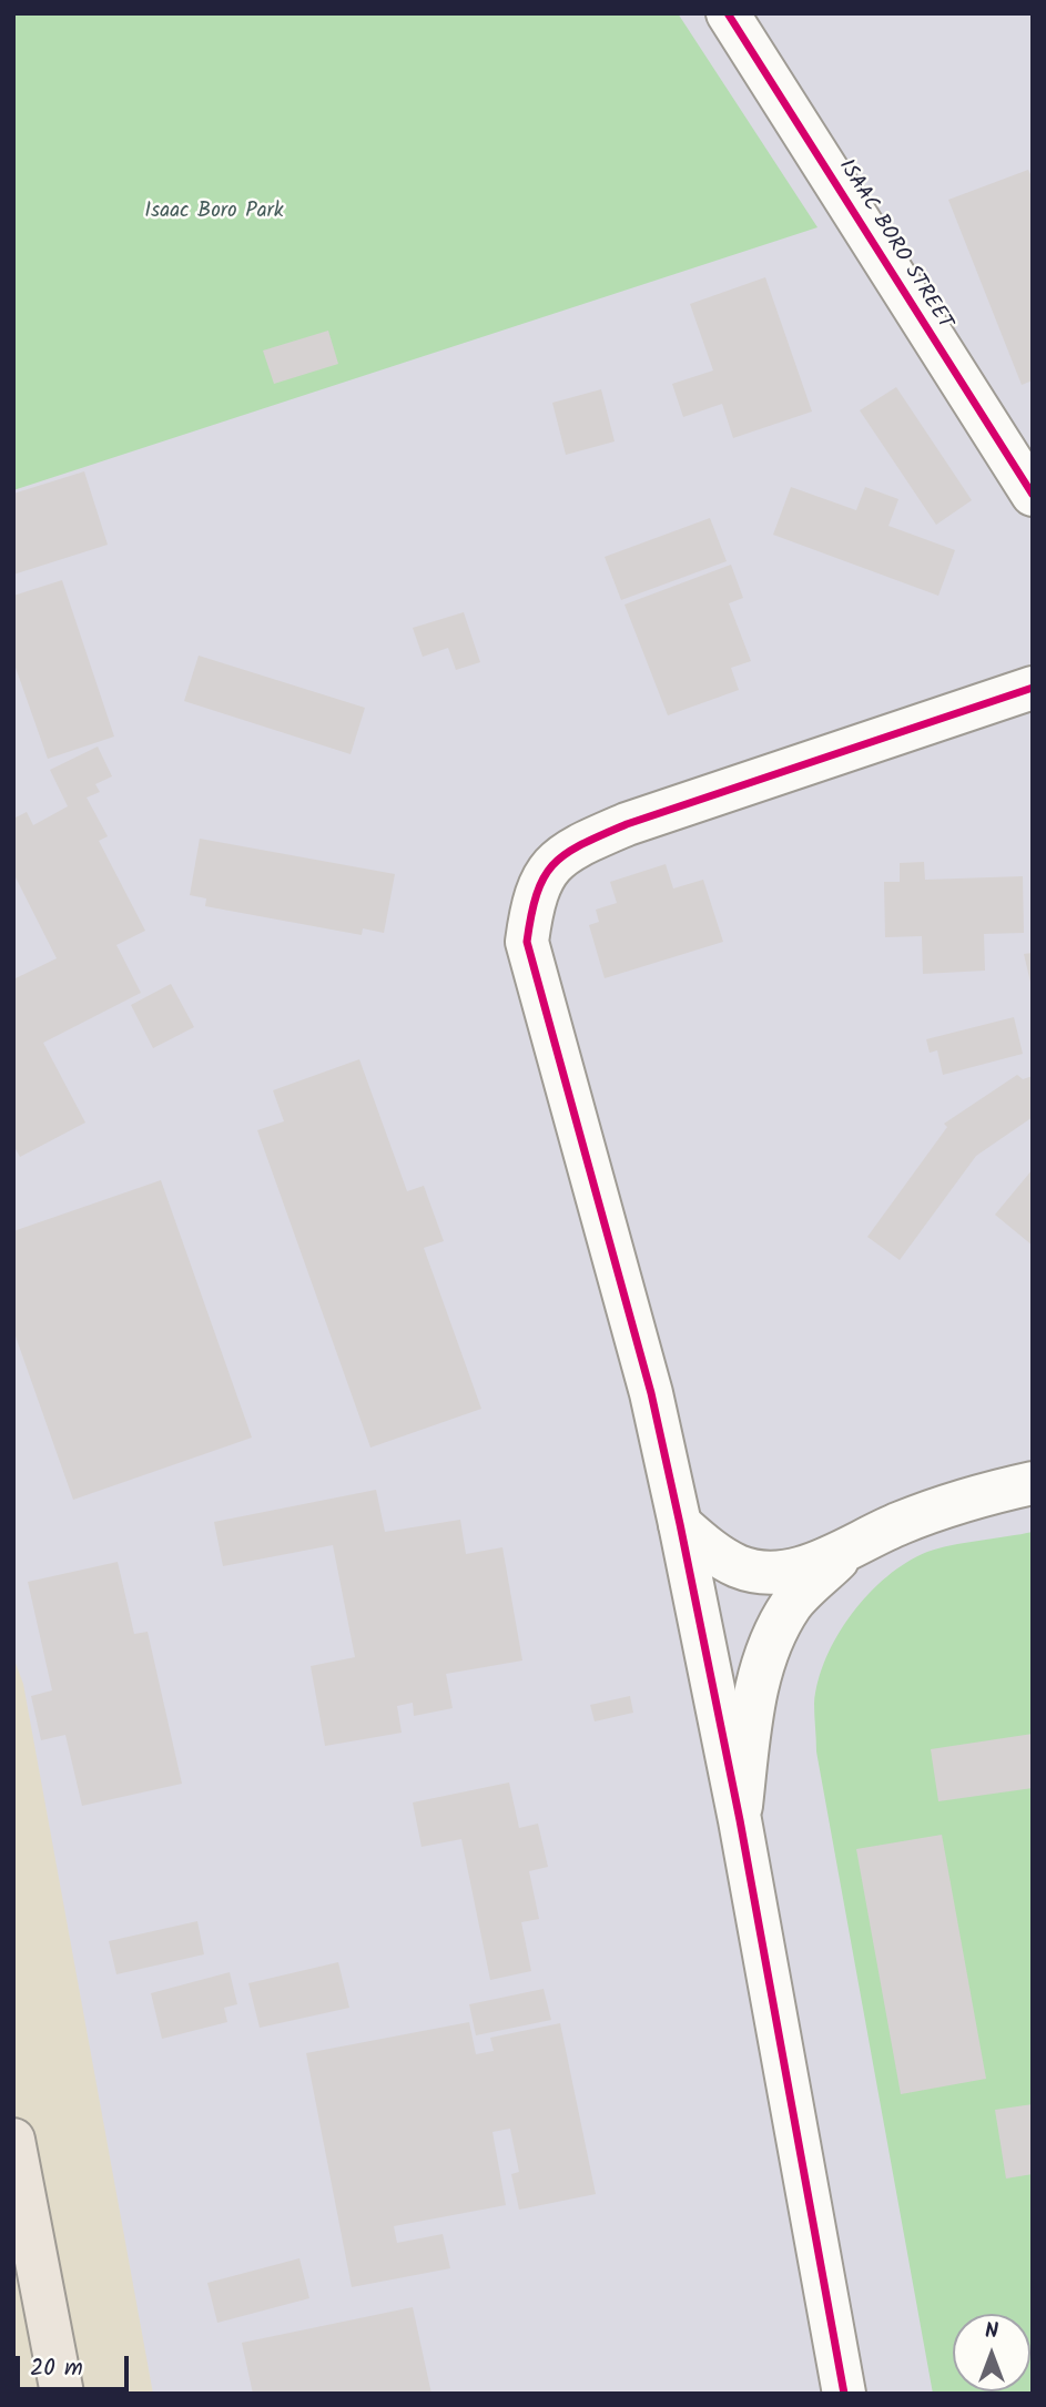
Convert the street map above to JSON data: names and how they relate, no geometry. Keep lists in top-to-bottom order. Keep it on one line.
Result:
{"streets":{"street":["ISAAC BORO STREET"]},"parks":["Isaac Boro Park"],"scale_bar":"20 m","north":"top"}
